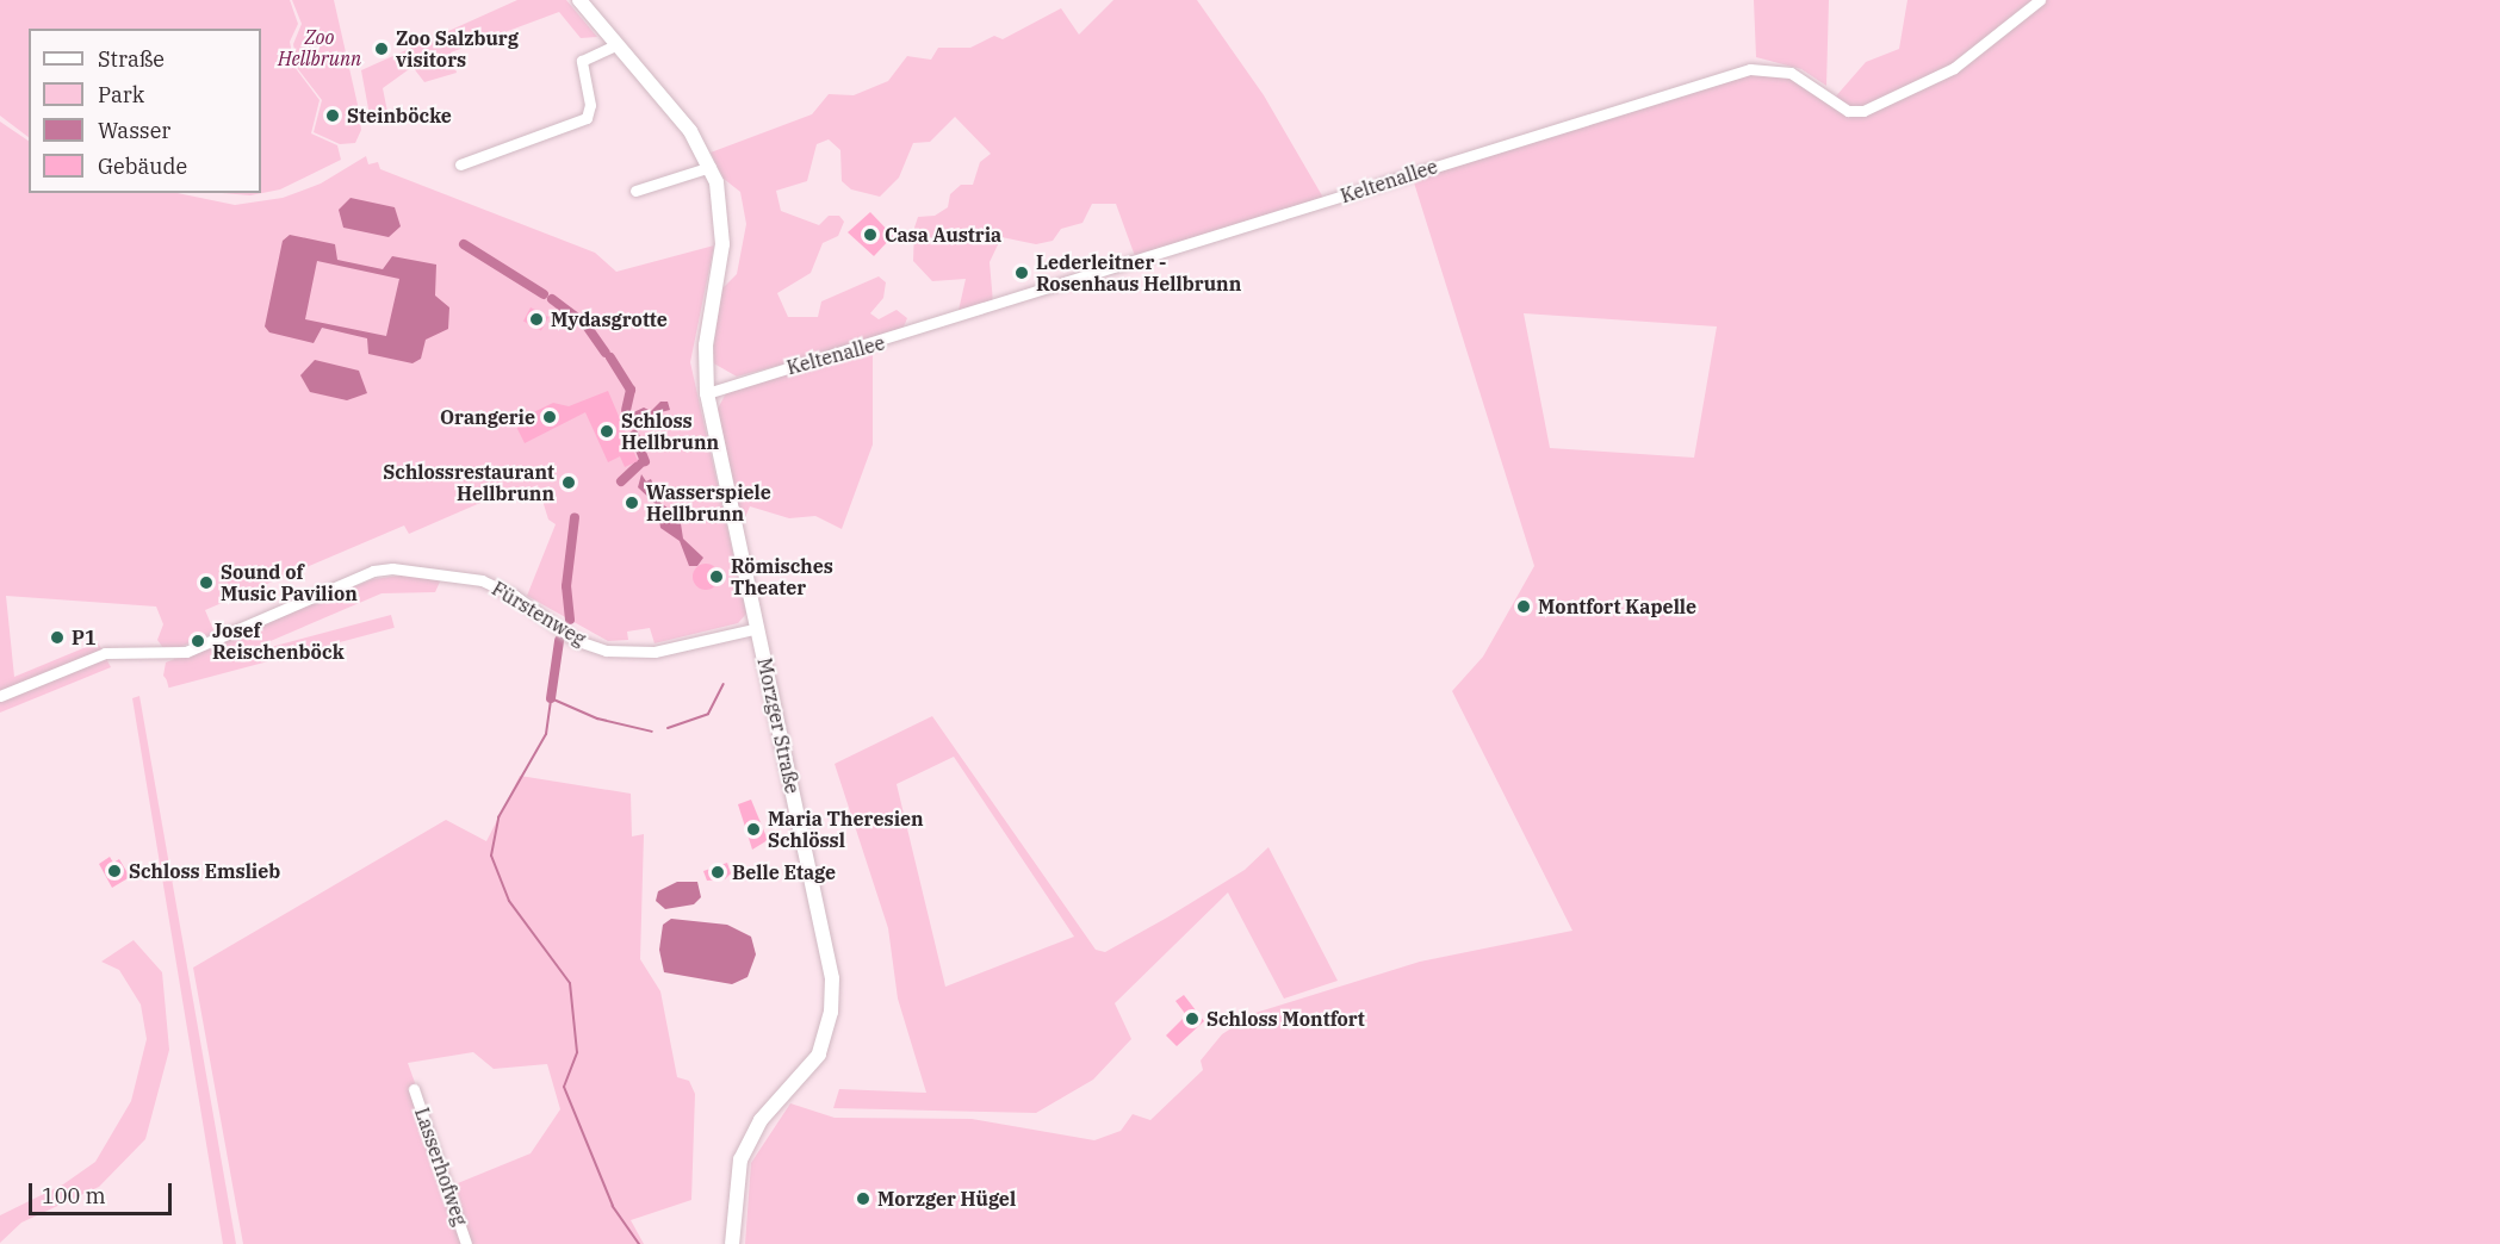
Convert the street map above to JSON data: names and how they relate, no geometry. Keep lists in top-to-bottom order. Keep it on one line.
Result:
{"streets":{"street":["Keltenallee","Fürstenweg","Morzger Straße","Lasserhofweg"]},"crossings":[["Keltenallee","Morzger Straße"],["Fürstenweg","Morzger Straße"]],"parks":["Zoo Hellbrunn"],"places":["Zoo Salzburg visitors","Steinböcke","Casa Austria","Lederleitner - Rosenhaus Hellbrunn","Mydasgrotte","Orangerie","Schloss Hellbrunn","Schlossrestaurant Hellbrunn","Wasserspiele Hellbrunn","Römisches Theater","Sound of Music Pavilion","Montfort Kapelle","P1","Josef Reischenböck","Maria Theresien Schlössl","Schloss Emslieb","Belle Etage","Schloss Montfort","Morzger Hügel"],"legend":["Straße","Park","Wasser","Gebäude"],"scale_bar":"100 m"}
